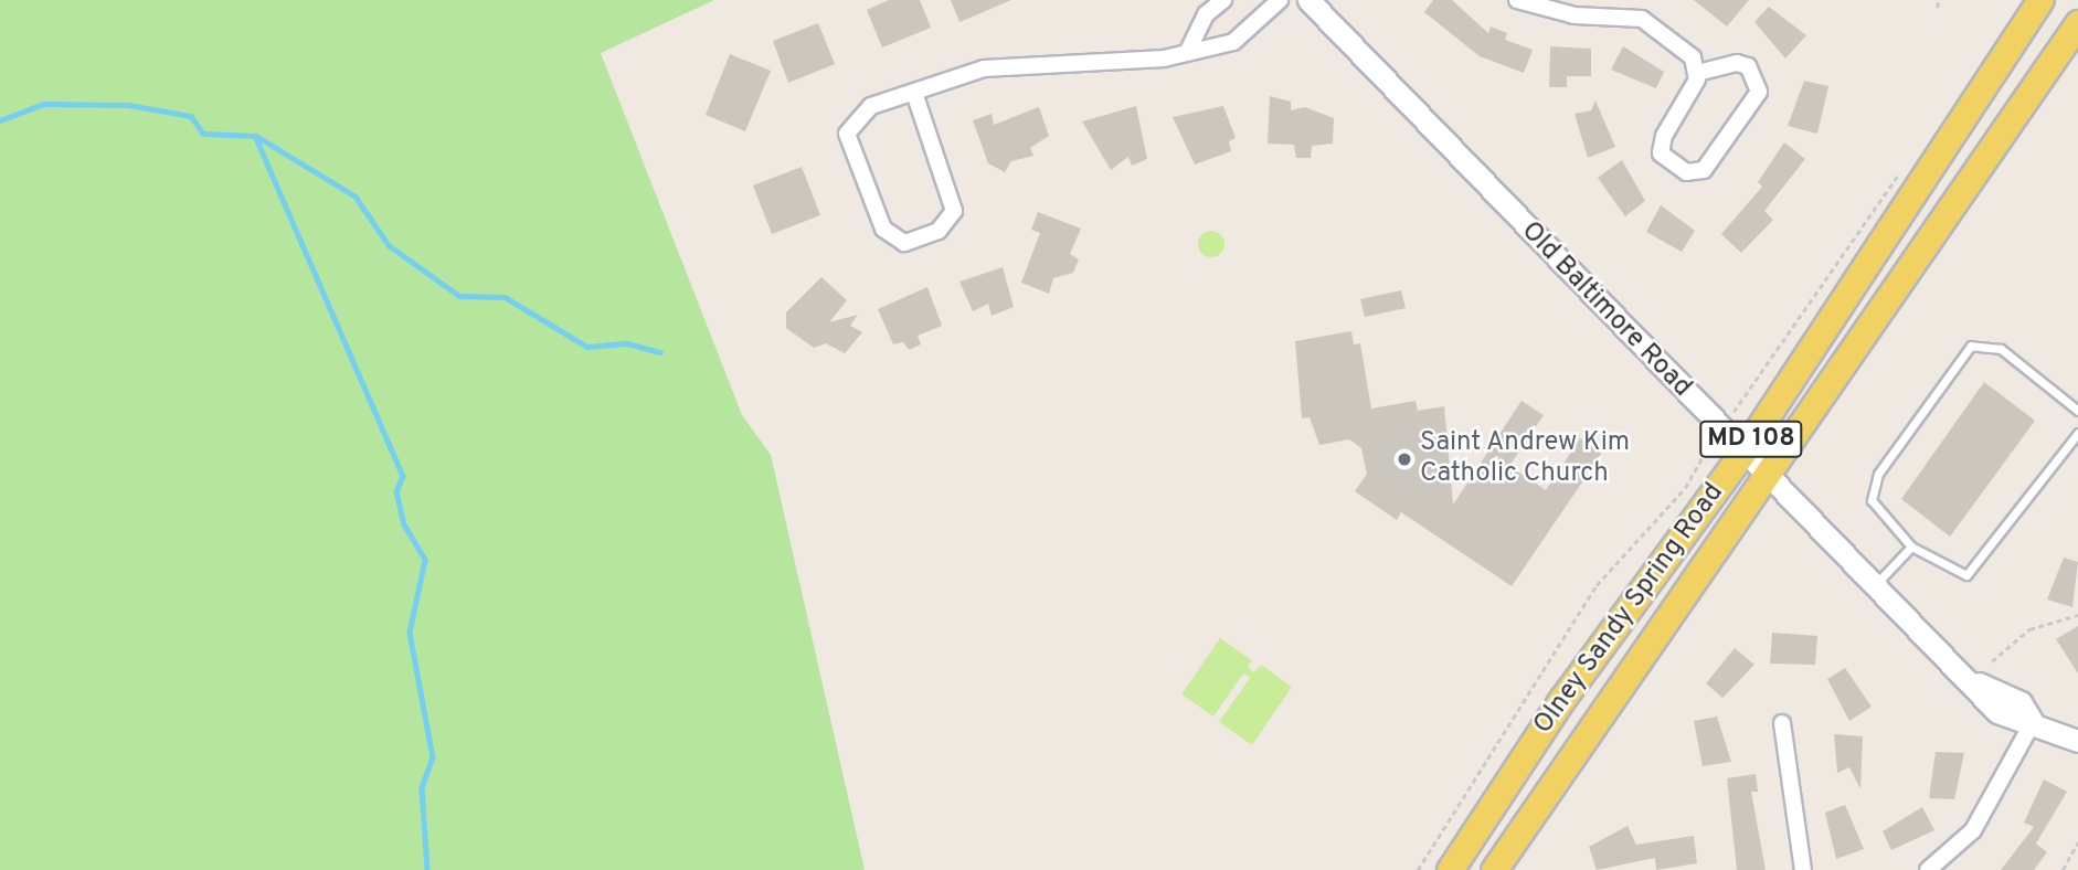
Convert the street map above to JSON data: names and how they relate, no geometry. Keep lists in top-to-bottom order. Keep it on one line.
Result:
{"streets":{"main road":["MD 108","Olney Sandy Spring Road"],"street":["Old Baltimore Road"]},"crossings":[["Old Baltimore Road","Olney Sandy Spring Road"]],"places":["Saint Andrew Kim Catholic Church"]}
